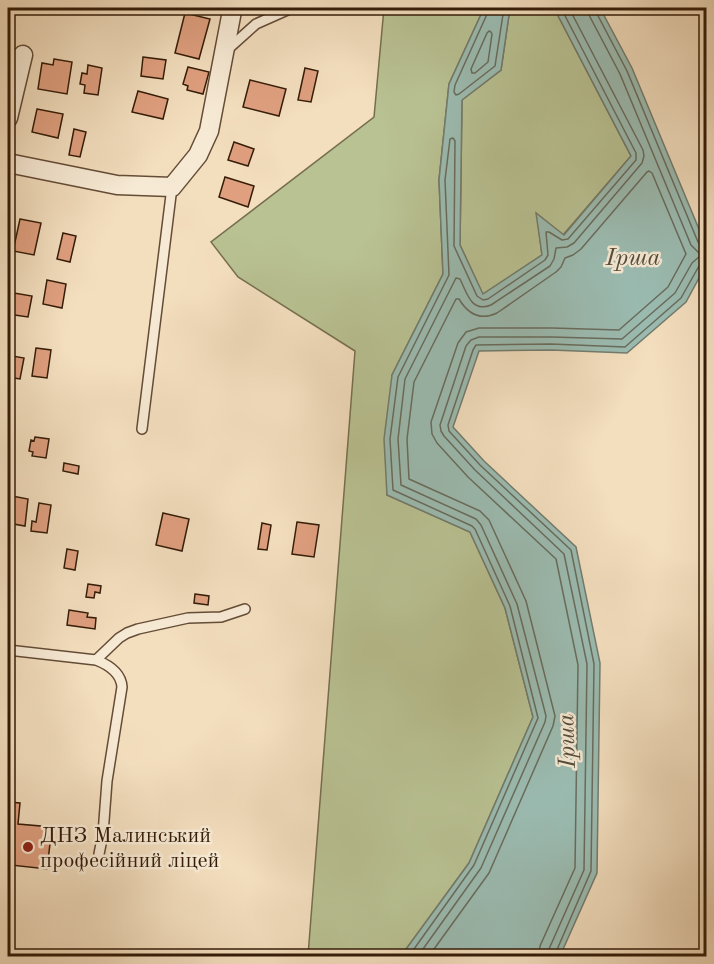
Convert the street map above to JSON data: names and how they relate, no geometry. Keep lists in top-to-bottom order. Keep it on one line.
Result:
{"water":["Ірша"],"places":["ДНЗ Малинський професійний ліцей"]}
